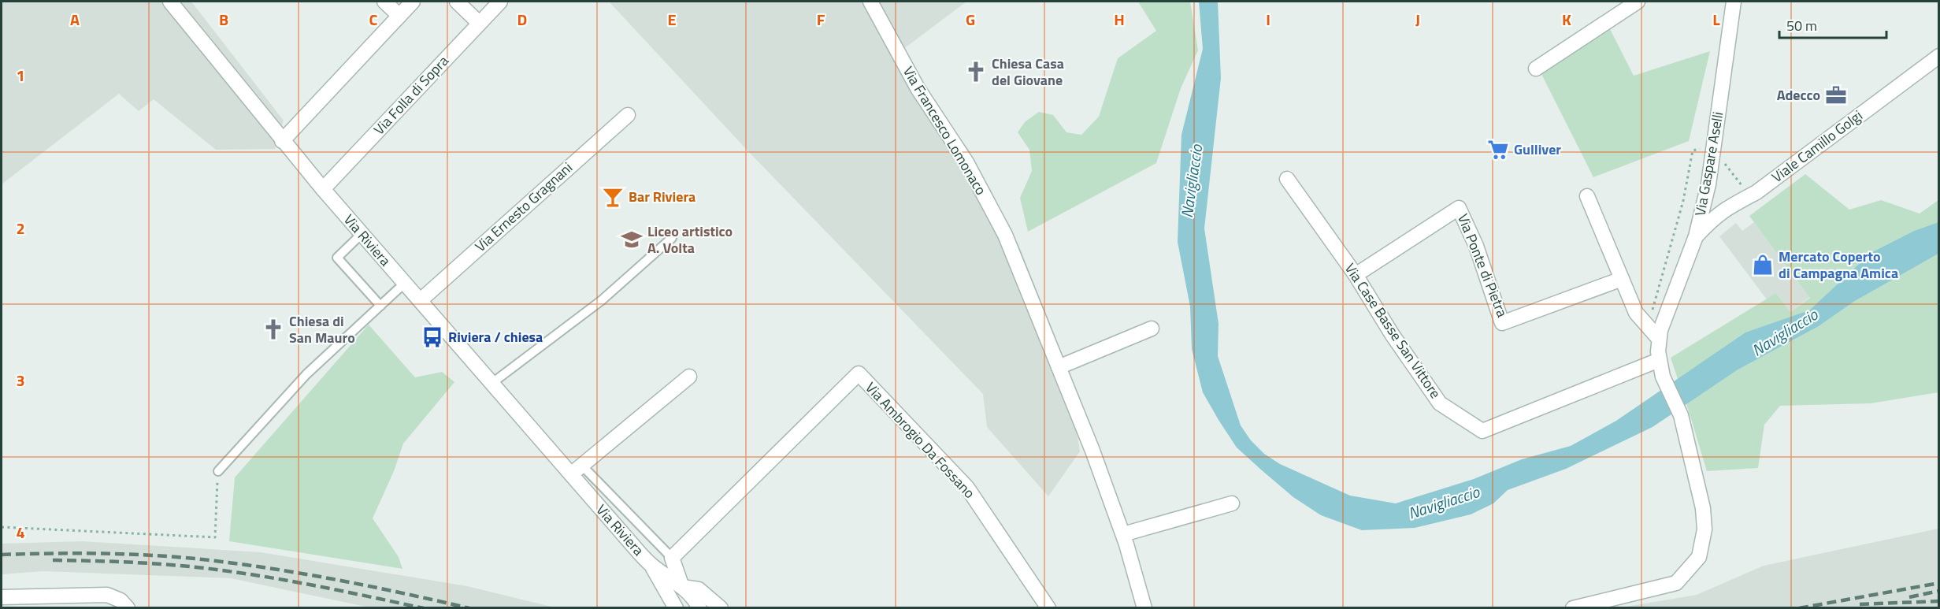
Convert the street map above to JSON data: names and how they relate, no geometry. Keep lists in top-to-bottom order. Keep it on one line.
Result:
{"streets":{"street":["Via Folla di Sopra","Via Francesco Lomonaco","Viale Camillo Golgi","Via Gaspare Aselli","Via Ernesto Gragnani","Via Riviera","Via Ponte di Pietra","Via Case Basse San Vittore","Via Ambrogio Da Fossano"]},"crossings":[["Via Folla di Sopra","Via Riviera"],["Viale Camillo Golgi","Via Gaspare Aselli"],["Via Gaspare Aselli","Via Case Basse San Vittore"],["Via Ernesto Gragnani","Via Riviera"],["Via Riviera","Via Ambrogio Da Fossano"],["Via Ponte di Pietra","Via Case Basse San Vittore"]],"water":["Navigliaccio"],"places":{"church":["Chiesa Casa del Giovane","Chiesa di San Mauro"],"office":["Adecco"],"supermarket":["Gulliver"],"bar":["Bar Riviera"],"school or university":["Liceo artistico A. Volta"],"shop":["Mercato Coperto di Campagna Amica"],"bus stop":["Riviera / chiesa"]},"scale_bar":"50 m","grid":{"columns":["A","B","C","D","E","F","G","H","I","J","K","L"],"rows":["1","2","3","4"]}}
